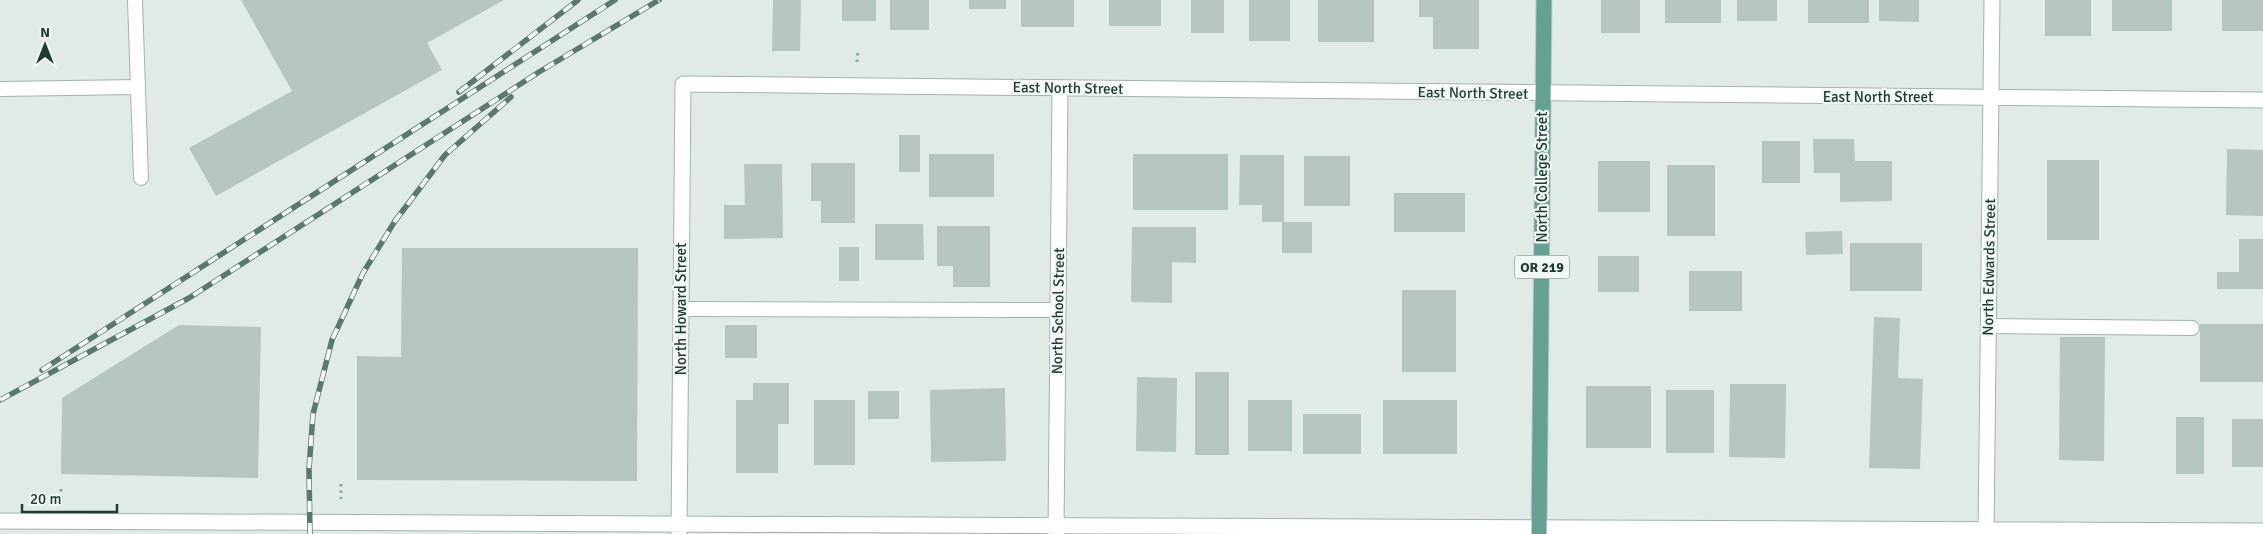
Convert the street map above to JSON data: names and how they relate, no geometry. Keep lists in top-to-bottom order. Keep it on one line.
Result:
{"streets":{"main road":["North College Street","OR 219"],"street":["East North Street","North Edwards Street","North Howard Street","North School Street"]},"crossings":[["East North Street","North College Street"],["East North Street","North Edwards Street"],["East North Street","North Howard Street"],["East North Street","North School Street"]],"scale_bar":"20 m","north":"top"}
